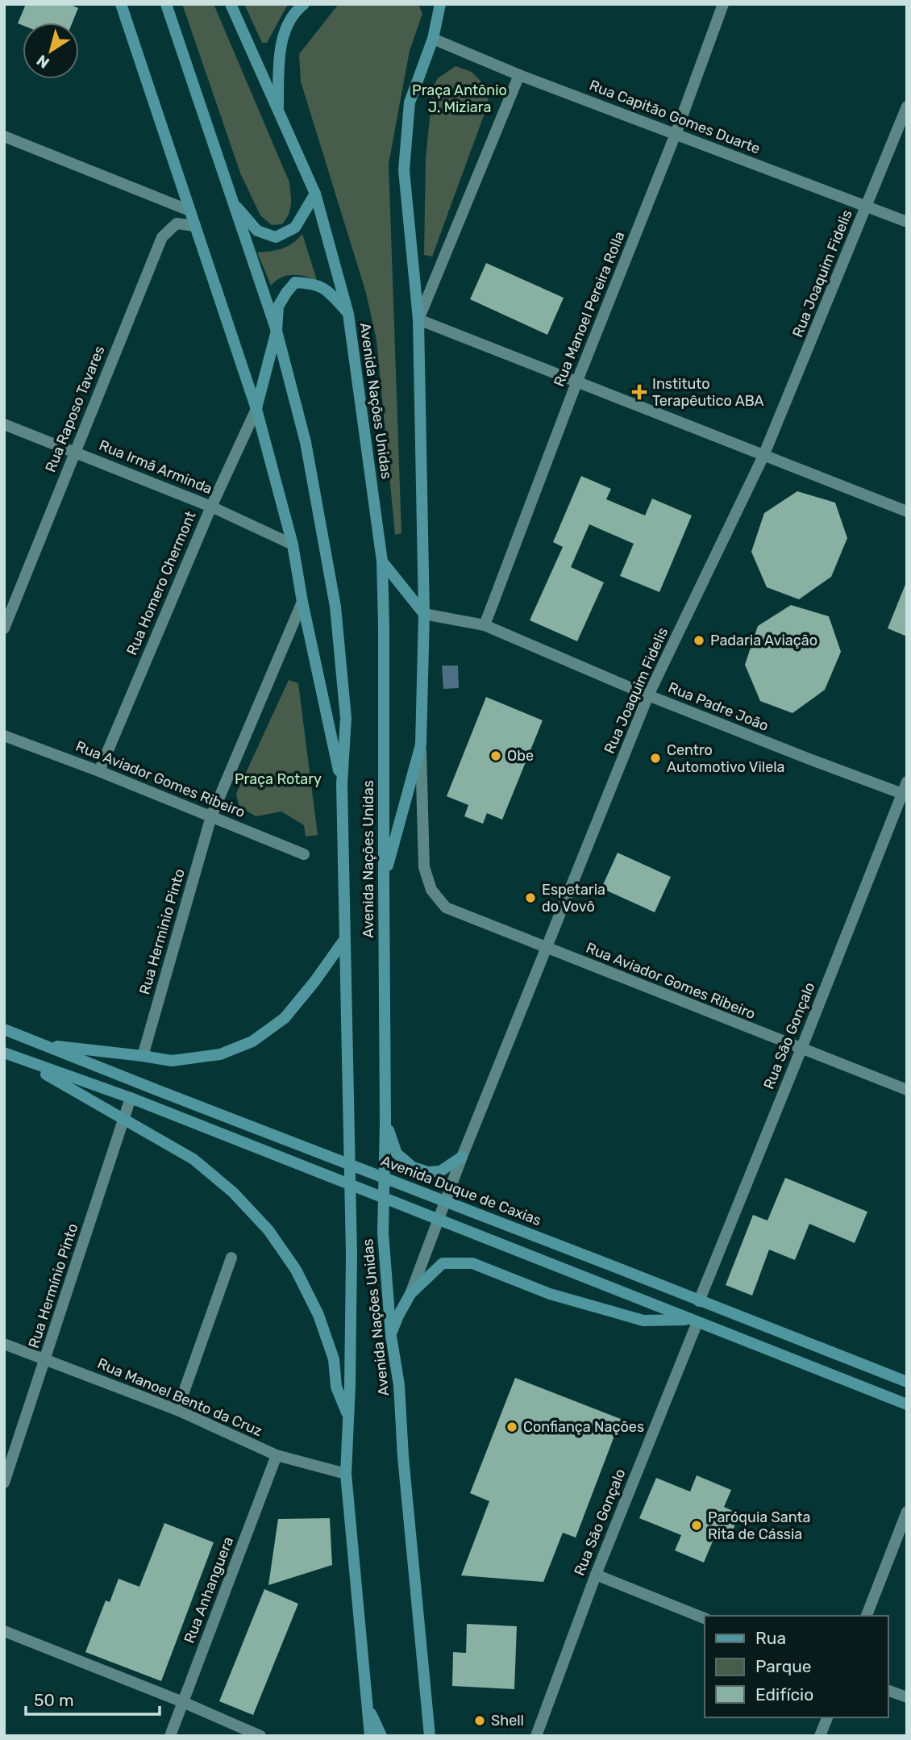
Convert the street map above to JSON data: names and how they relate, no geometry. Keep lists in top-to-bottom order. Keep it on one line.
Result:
{"streets":{"main road":["Avenida Nações Unidas","Avenida Duque de Caxias"],"street":["Rua Capitão Gomes Duarte","Rua Joaquim Fidelis","Rua Manoel Pereira Rolla","Rua Raposo Tavares","Rua Irmã Arminda","Rua Homero Chermont","Rua Padre João","Rua Aviador Gomes Ribeiro","Rua Herminio Pinto","Rua São Gonçalo","Rua Hermínio Pinto","Rua Manoel Bento da Cruz","Rua Anhanguera"]},"crossings":[["Rua Capitão Gomes Duarte","Rua Joaquim Fidelis"],["Rua Capitão Gomes Duarte","Rua Manoel Pereira Rolla"],["Rua Joaquim Fidelis","Rua Padre João"],["Rua Joaquim Fidelis","Rua Aviador Gomes Ribeiro"],["Rua Manoel Pereira Rolla","Rua Padre João"],["Avenida Nações Unidas","Rua Raposo Tavares"],["Avenida Nações Unidas","Rua Irmã Arminda"],["Avenida Nações Unidas","Rua Homero Chermont"],["Avenida Nações Unidas","Rua Manoel Bento da Cruz"],["Rua Raposo Tavares","Rua Irmã Arminda"],["Rua Irmã Arminda","Rua Homero Chermont"],["Rua Homero Chermont","Rua Aviador Gomes Ribeiro"],["Rua Padre João","Rua São Gonçalo"],["Rua Aviador Gomes Ribeiro","Rua Herminio Pinto"],["Rua Aviador Gomes Ribeiro","Rua São Gonçalo"],["Rua São Gonçalo","Avenida Duque de Caxias"],["Rua Hermínio Pinto","Rua Manoel Bento da Cruz"],["Rua Manoel Bento da Cruz","Rua Anhanguera"]],"parks":["Praça Antônio J. Miziara","Praça Rotary"],"places":{"health":["Instituto Terapêutico ABA"],"other":["Padaria Aviação","Obe","Centro Automotivo Vilela","Espetaria do Vovô","Confiança Nações","Paróquia Santa Rita de Cássia","Shell"]},"legend":["Rua","Parque","Edifício"],"scale_bar":"50 m","north":"bottom left"}
